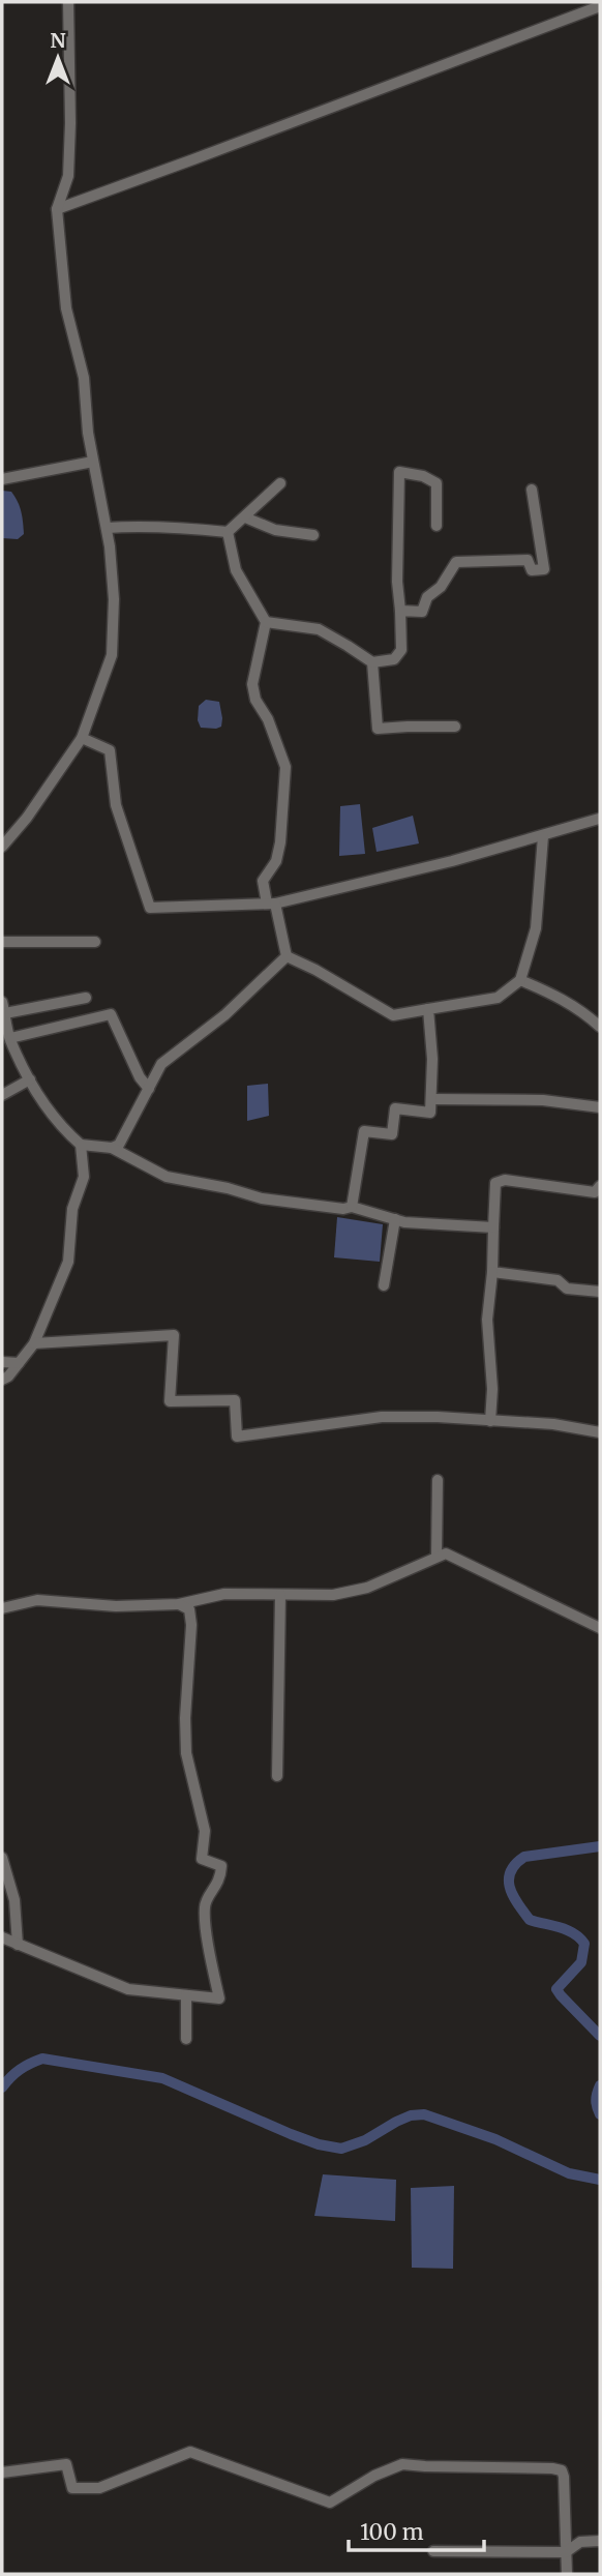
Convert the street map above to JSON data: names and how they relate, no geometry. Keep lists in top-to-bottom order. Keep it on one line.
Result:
{"scale_bar":"100 m","north":"top"}
